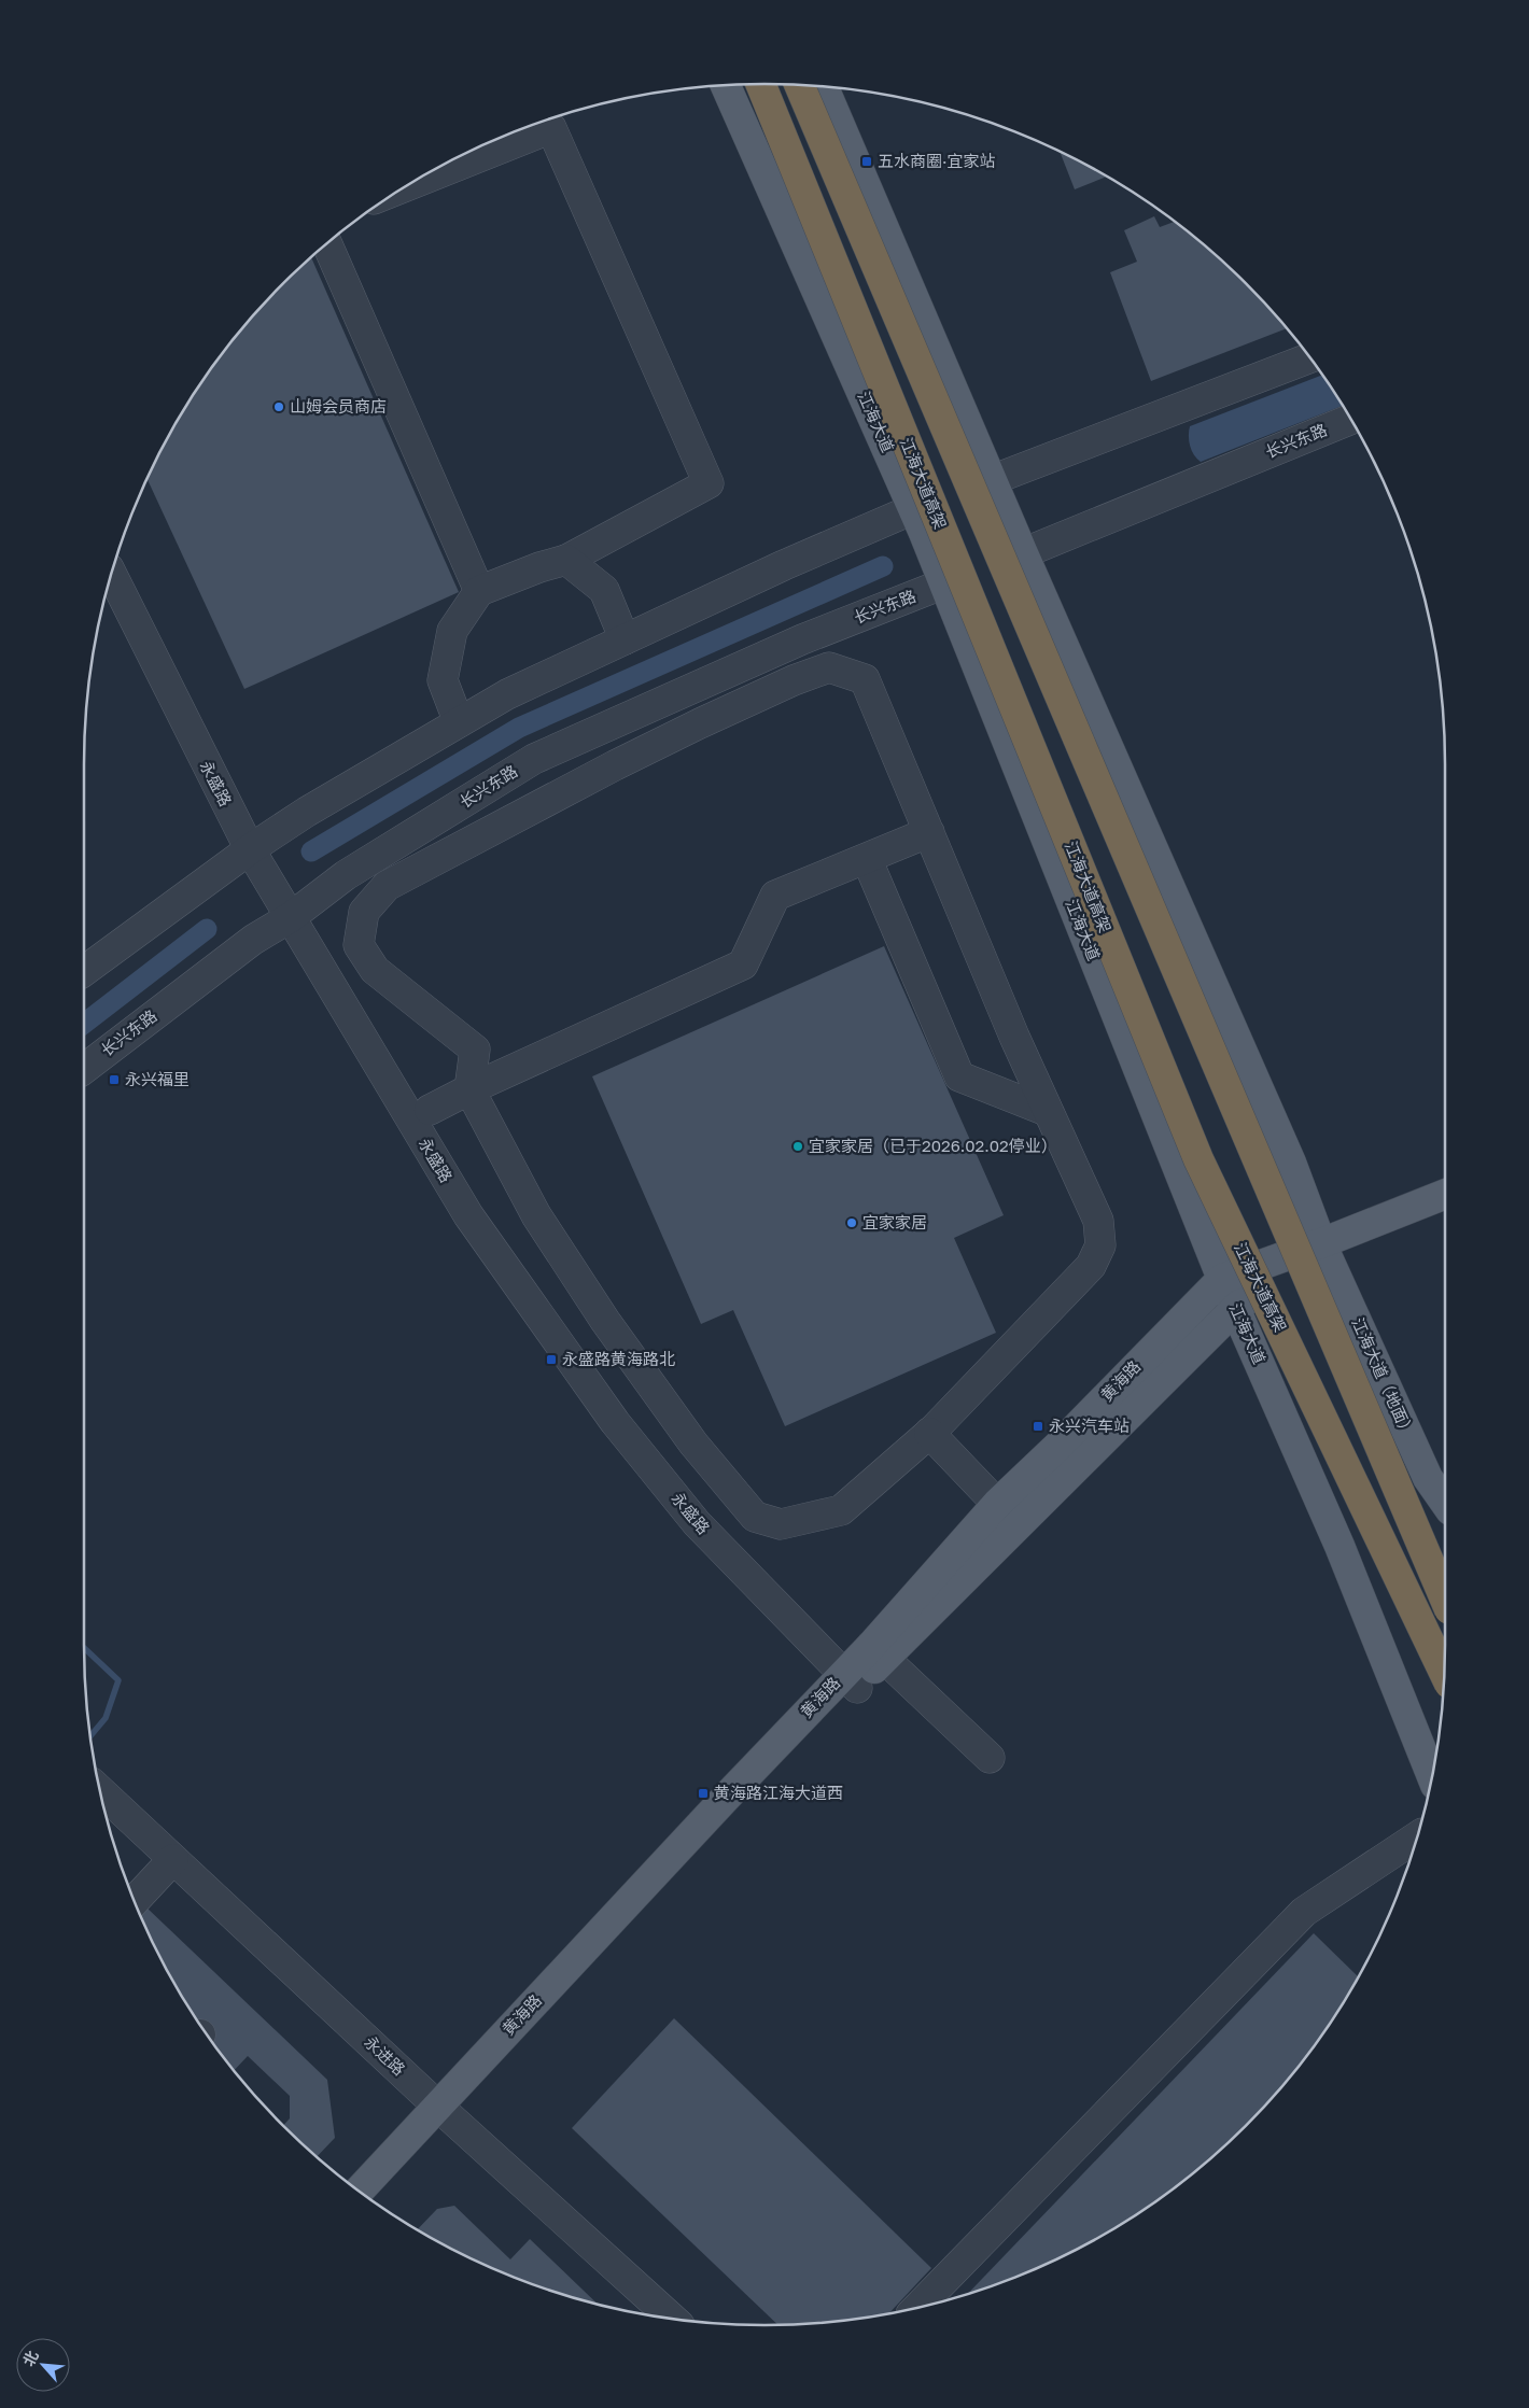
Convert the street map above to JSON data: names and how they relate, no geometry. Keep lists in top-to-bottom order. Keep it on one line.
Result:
{"streets":{"highway":["江海大道高架"],"main road":["江海大道","江海大道（地面）","黄海路"],"street":["长兴东路","永盛路","永进路"]},"crossings":[["江海大道","长兴东路"],["江海大道","黄海路"],["长兴东路","永盛路"],["永盛路","黄海路"],["江海大道（地面）","黄海路"],["黄海路","永进路"]],"places":{"transit":["五水商圈·宜家站","永兴福里","永盛路黄海路北","永兴汽车站","黄海路江海大道西"],"other":["山姆会员商店","宜家家居（已于2026.02.02停业）","宜家家居"]},"north":"top left"}
